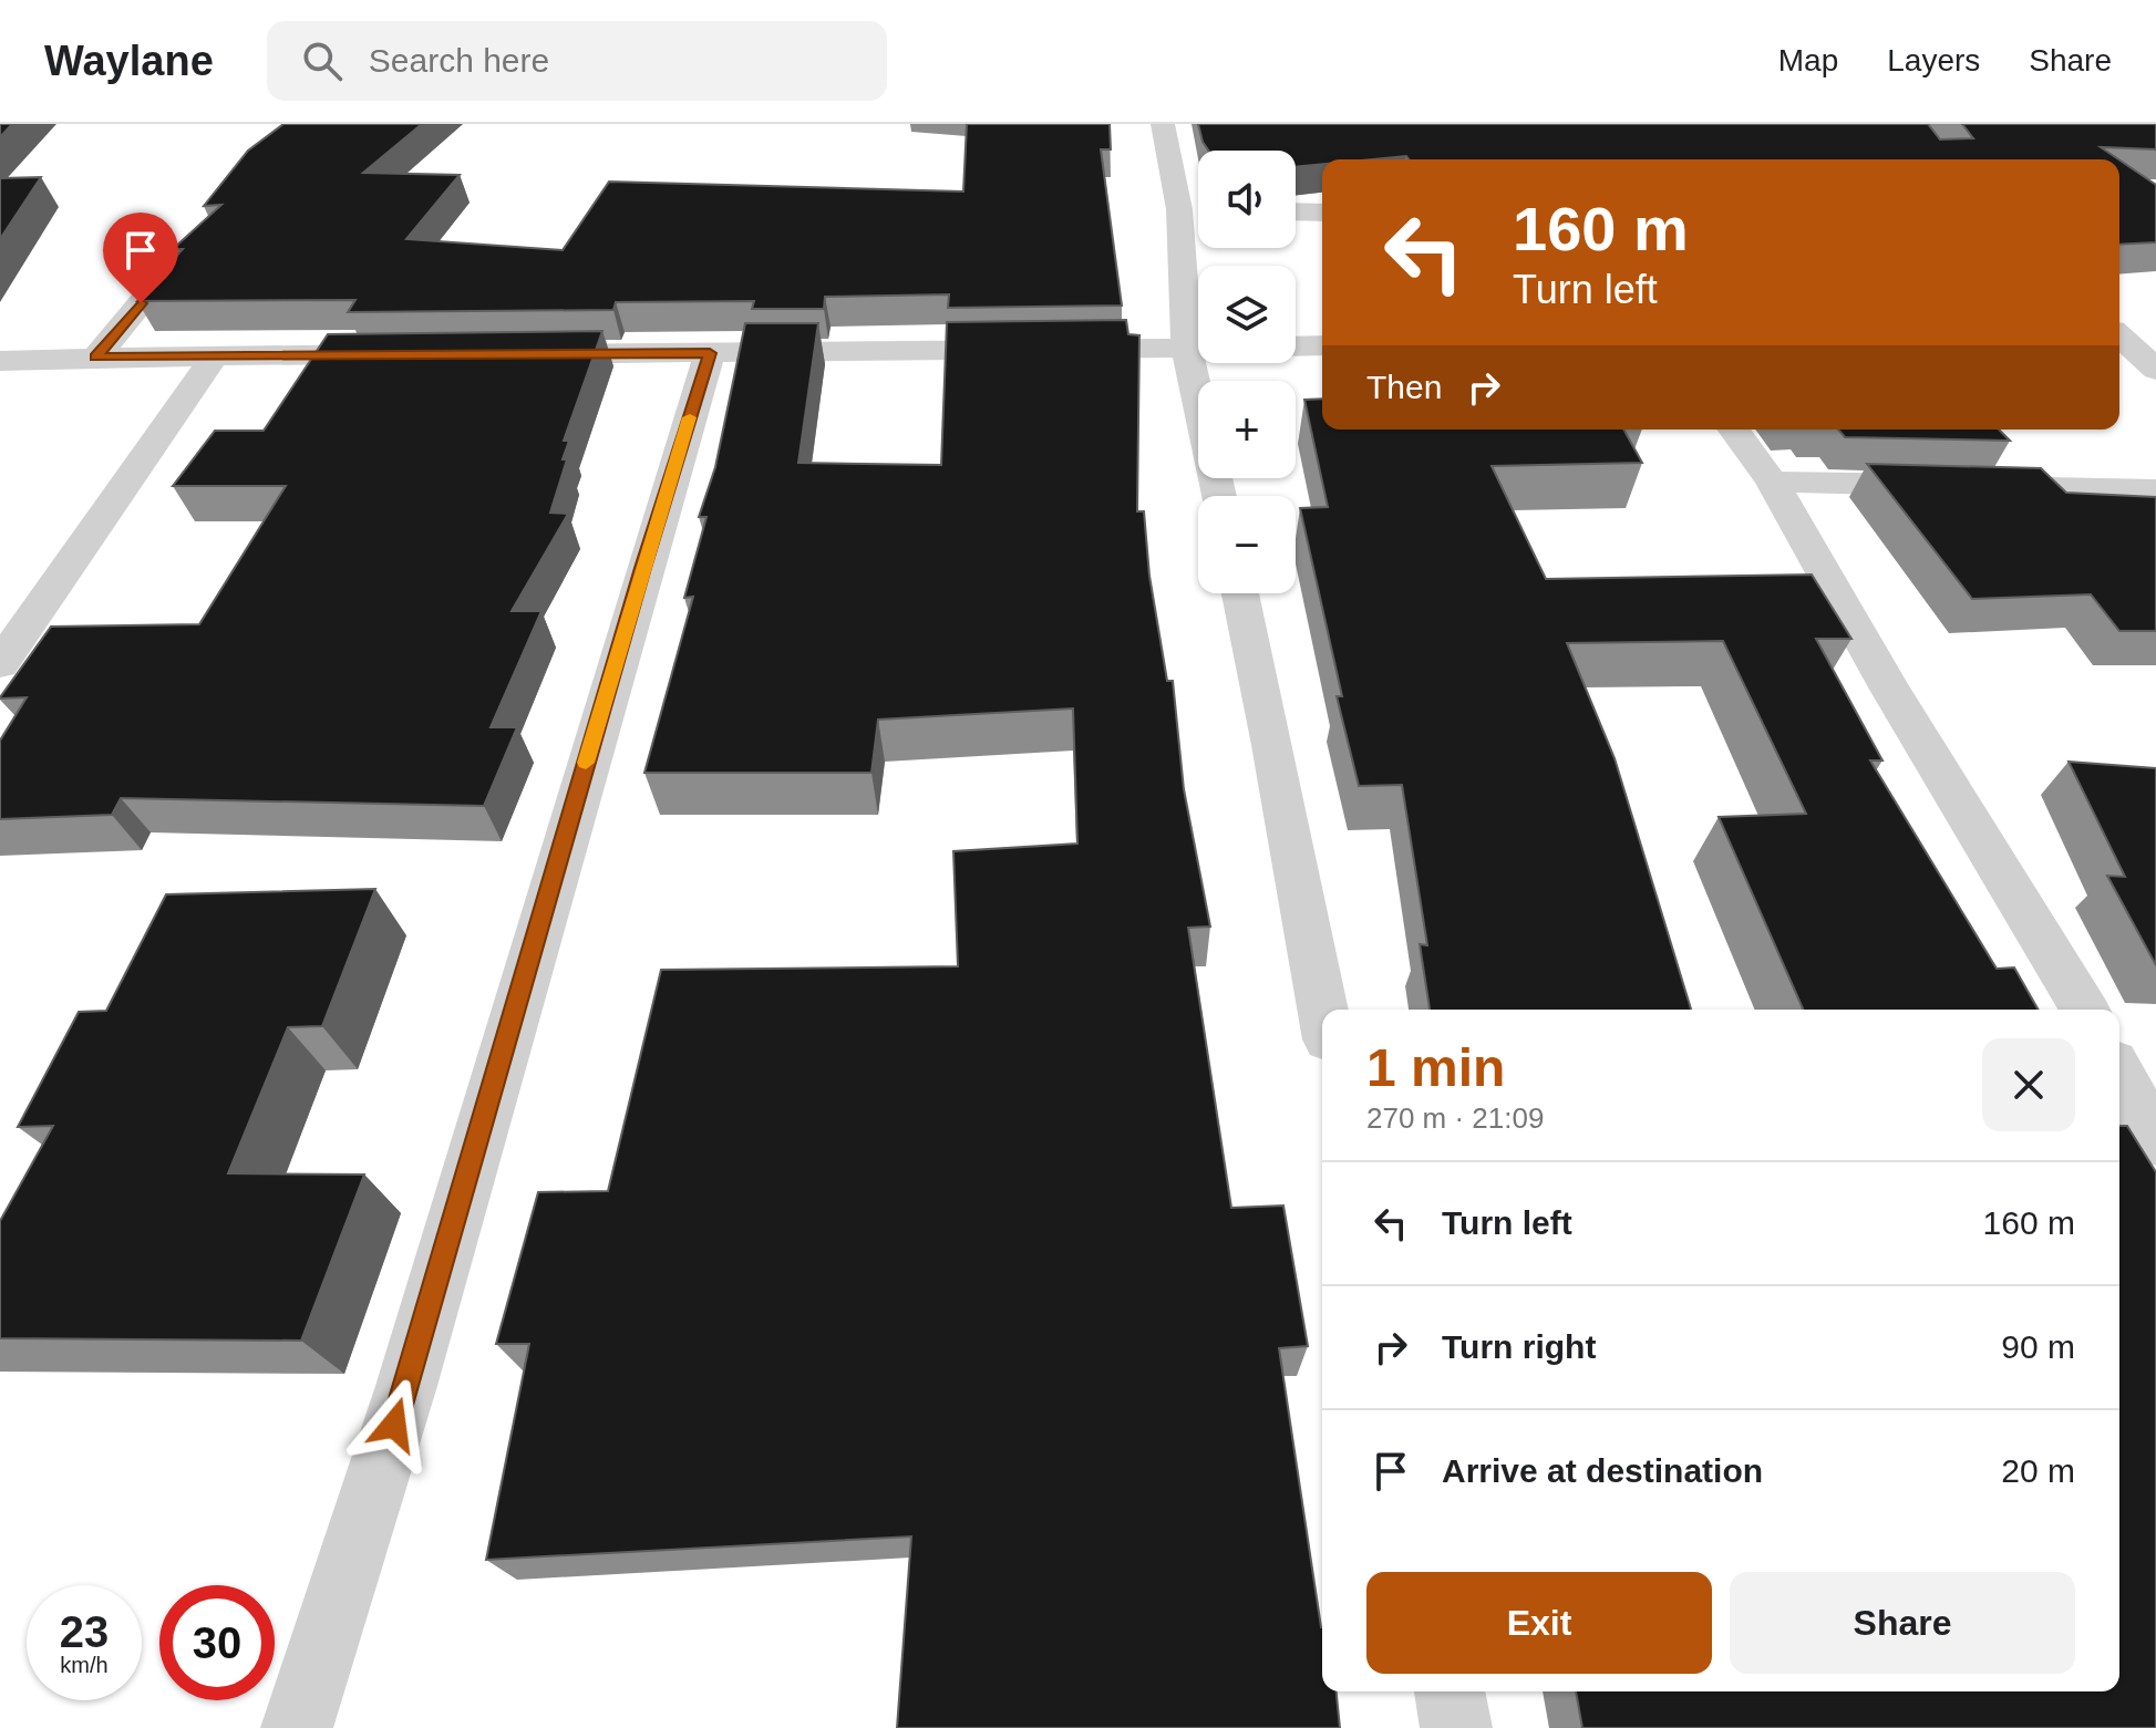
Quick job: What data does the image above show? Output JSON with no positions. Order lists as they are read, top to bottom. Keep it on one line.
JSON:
{"page":{"header":"Waylane","search":"Search here","nav":["Map","Layers","Share"],"map_buttons":["+","−"],"turn":["160 m","Turn left"],"then":"Then","heading":["1 min","270 m · 21:09"],"list":[{"name":"Turn left","value":"160 m"},{"name":"Turn right","value":"90 m"},{"name":"Arrive at destination","value":"20 m"}],"buttons":["Exit","Share"],"speed":"23 km/h","limit":"30"}}
